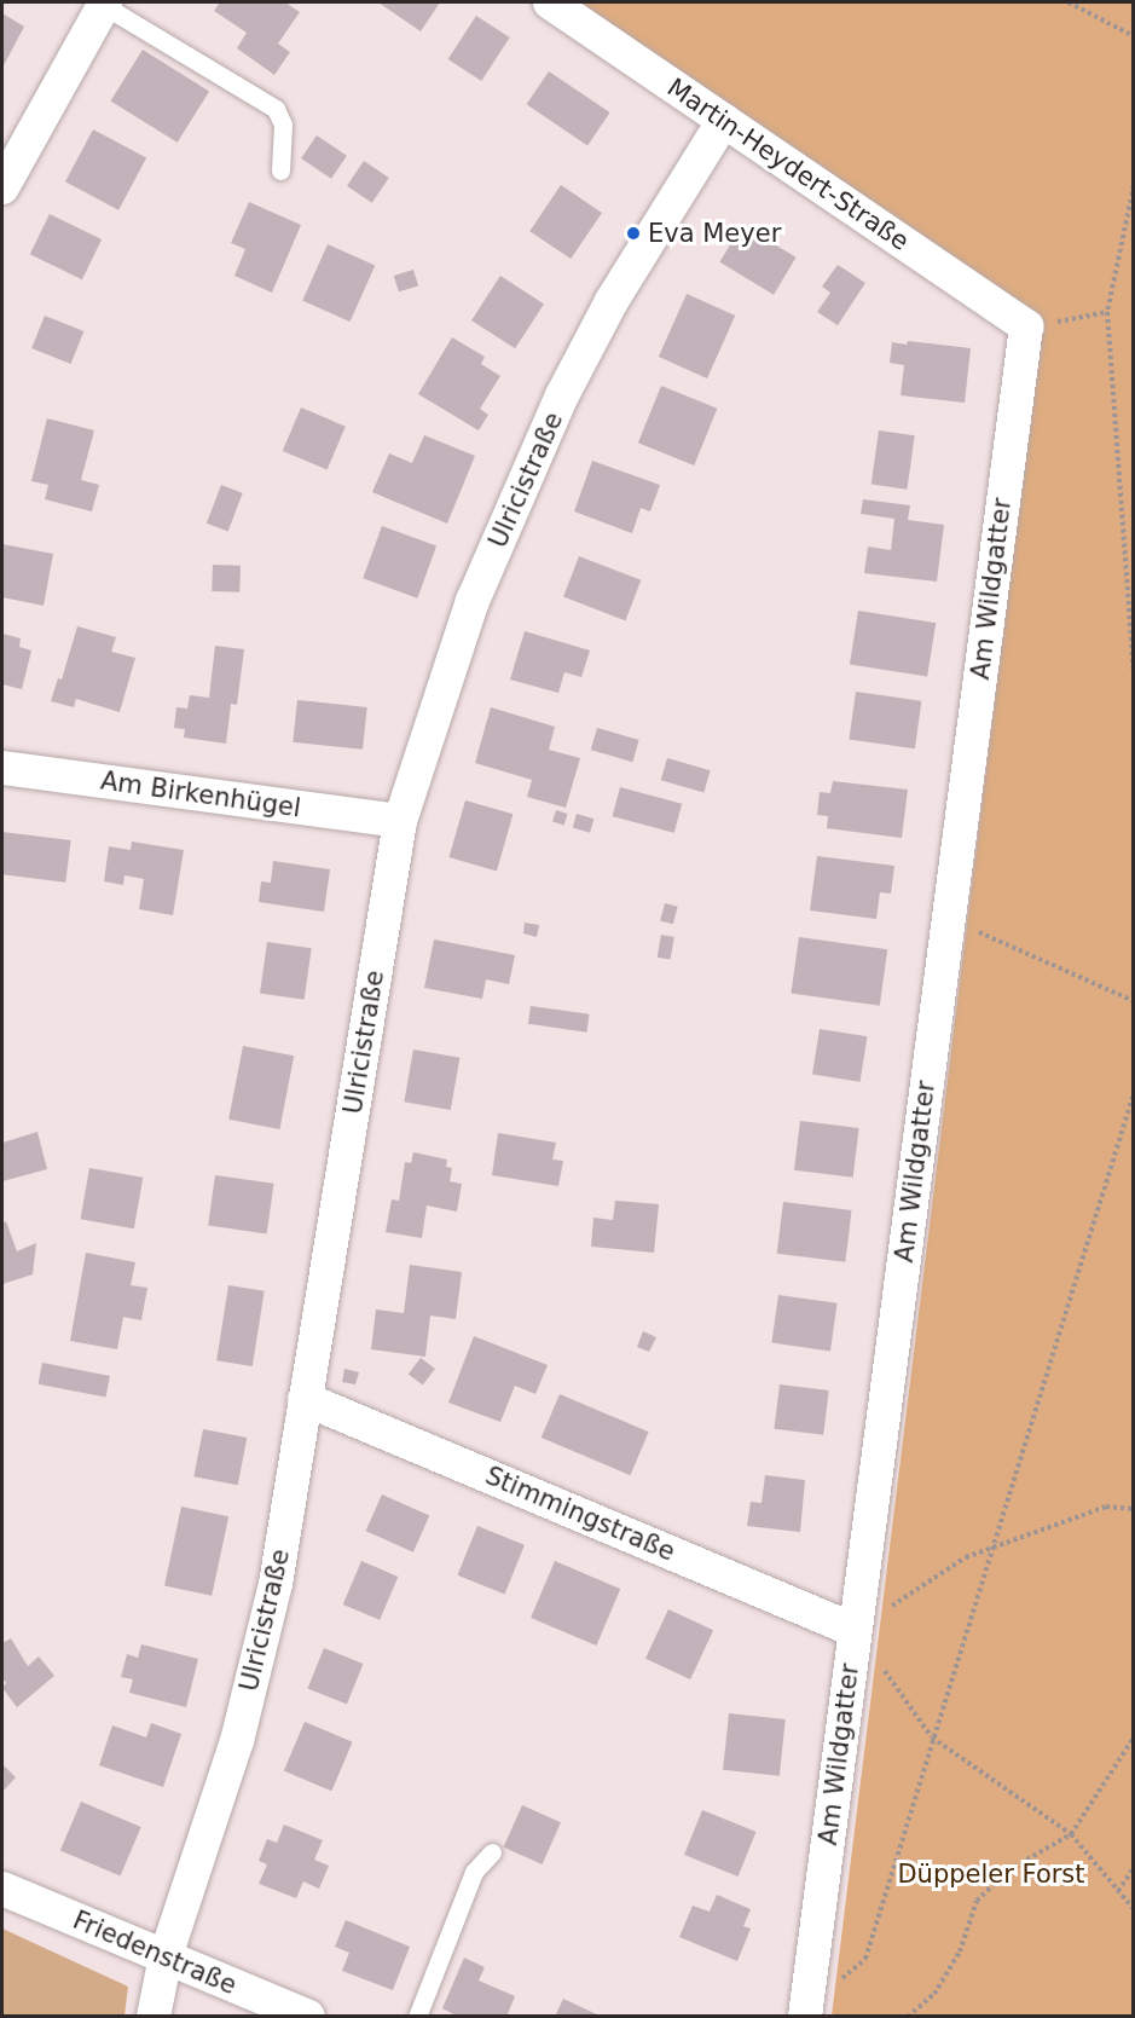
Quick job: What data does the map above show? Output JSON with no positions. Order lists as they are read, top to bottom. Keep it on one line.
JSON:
{"streets":{"street":["Martin-Heydert-Straße","Ulricistraße","Am Wildgatter","Am Birkenhügel","Stimmingstraße","Friedenstraße"]},"crossings":[["Martin-Heydert-Straße","Ulricistraße"],["Martin-Heydert-Straße","Am Wildgatter"],["Ulricistraße","Am Birkenhügel"],["Ulricistraße","Stimmingstraße"],["Ulricistraße","Friedenstraße"],["Am Wildgatter","Stimmingstraße"]],"parks":["Düppeler Forst"],"places":["Eva Meyer"]}
